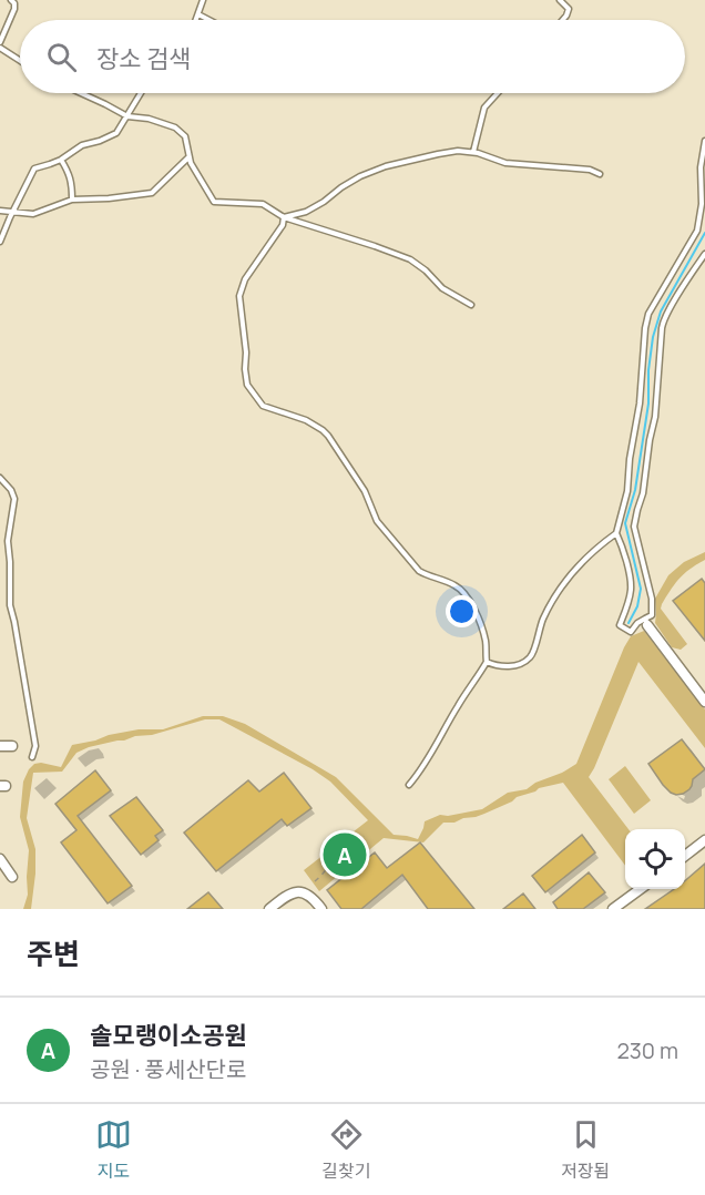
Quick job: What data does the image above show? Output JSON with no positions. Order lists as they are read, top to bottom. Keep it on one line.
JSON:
{"page":{"search":"장소 검색","pins":"A","heading":"주변","list":[{"mark":"A","name":"솔모랭이소공원","note":"공원 · 풍세산단로","value":"230 m"}],"nav":["지도","길찾기","저장됨"]}}
